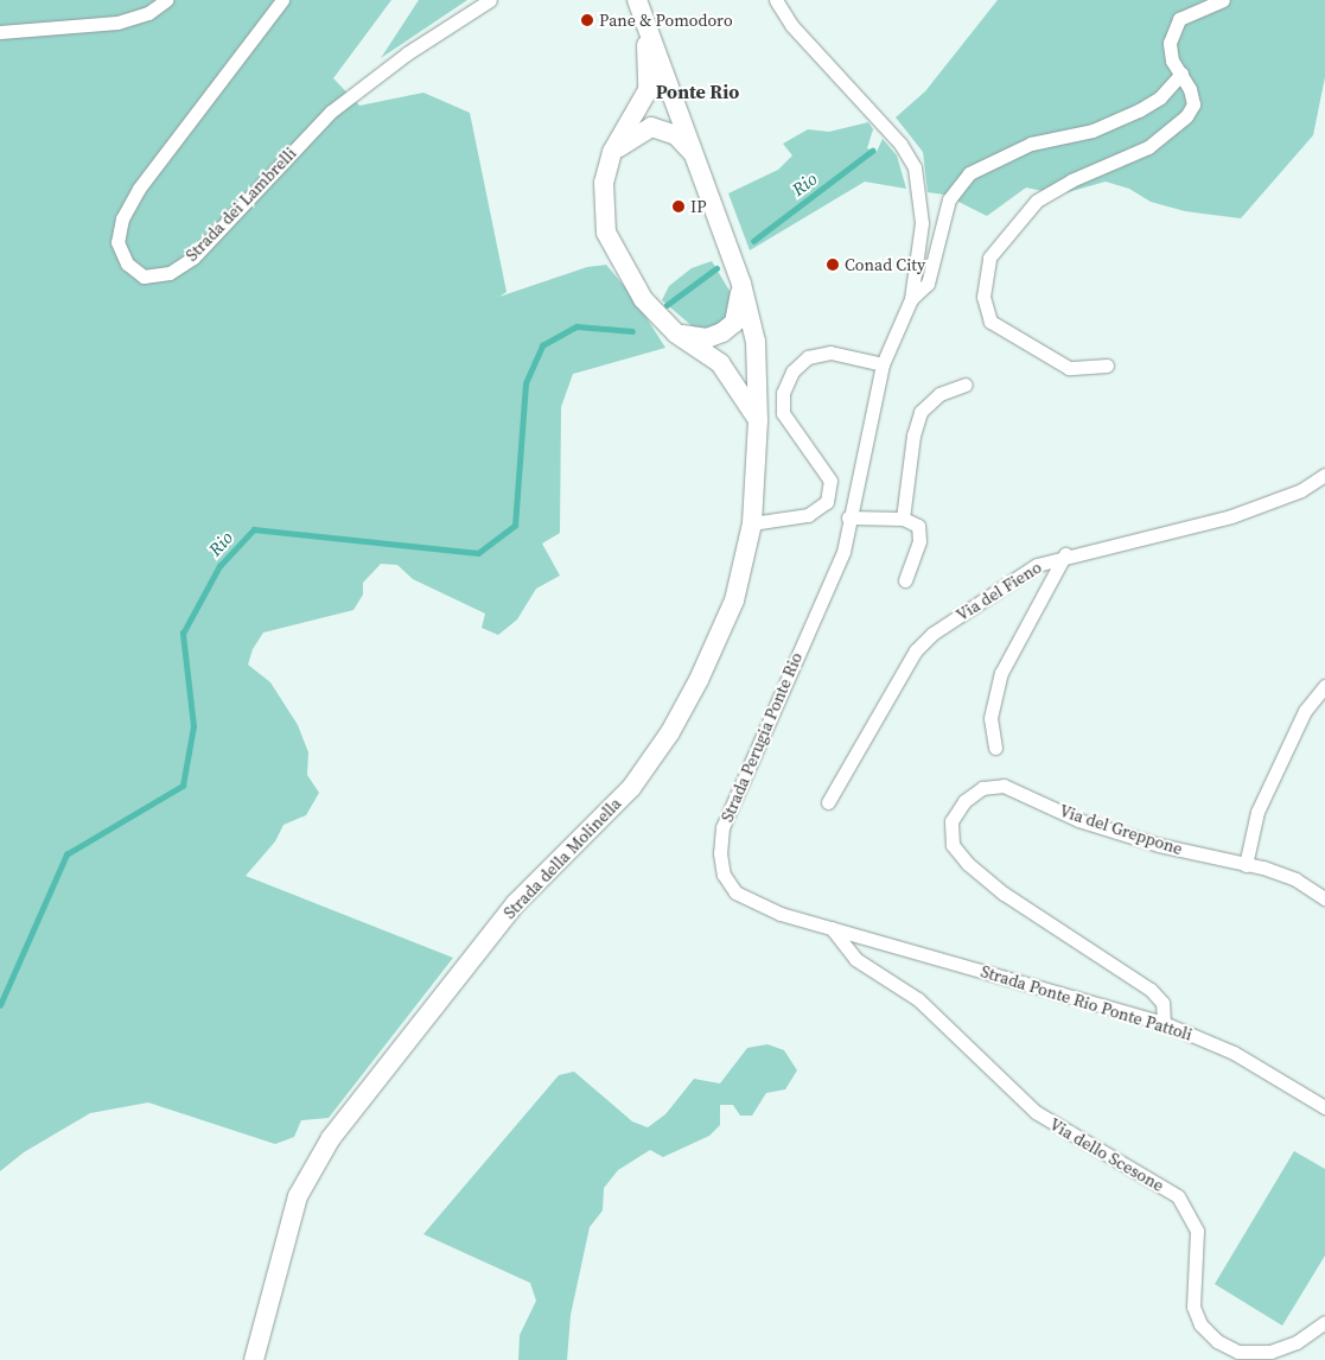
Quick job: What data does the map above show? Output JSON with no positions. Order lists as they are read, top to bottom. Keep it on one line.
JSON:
{"streets":{"main road":["Strada della Molinella"],"street":["Strada dei Lambrelli","Via del Fieno","Strada Perugia Ponte Rio","Via del Greppone","Strada Ponte Rio Ponte Pattoli","Via dello Scesone"]},"crossings":[["Strada Perugia Ponte Rio","Strada Ponte Rio Ponte Pattoli"],["Strada Perugia Ponte Rio","Via dello Scesone"],["Via del Greppone","Strada Ponte Rio Ponte Pattoli"]],"districts":["Ponte Rio"],"water":["Rio"],"places":["Pane & Pomodoro","IP","Conad City"]}
